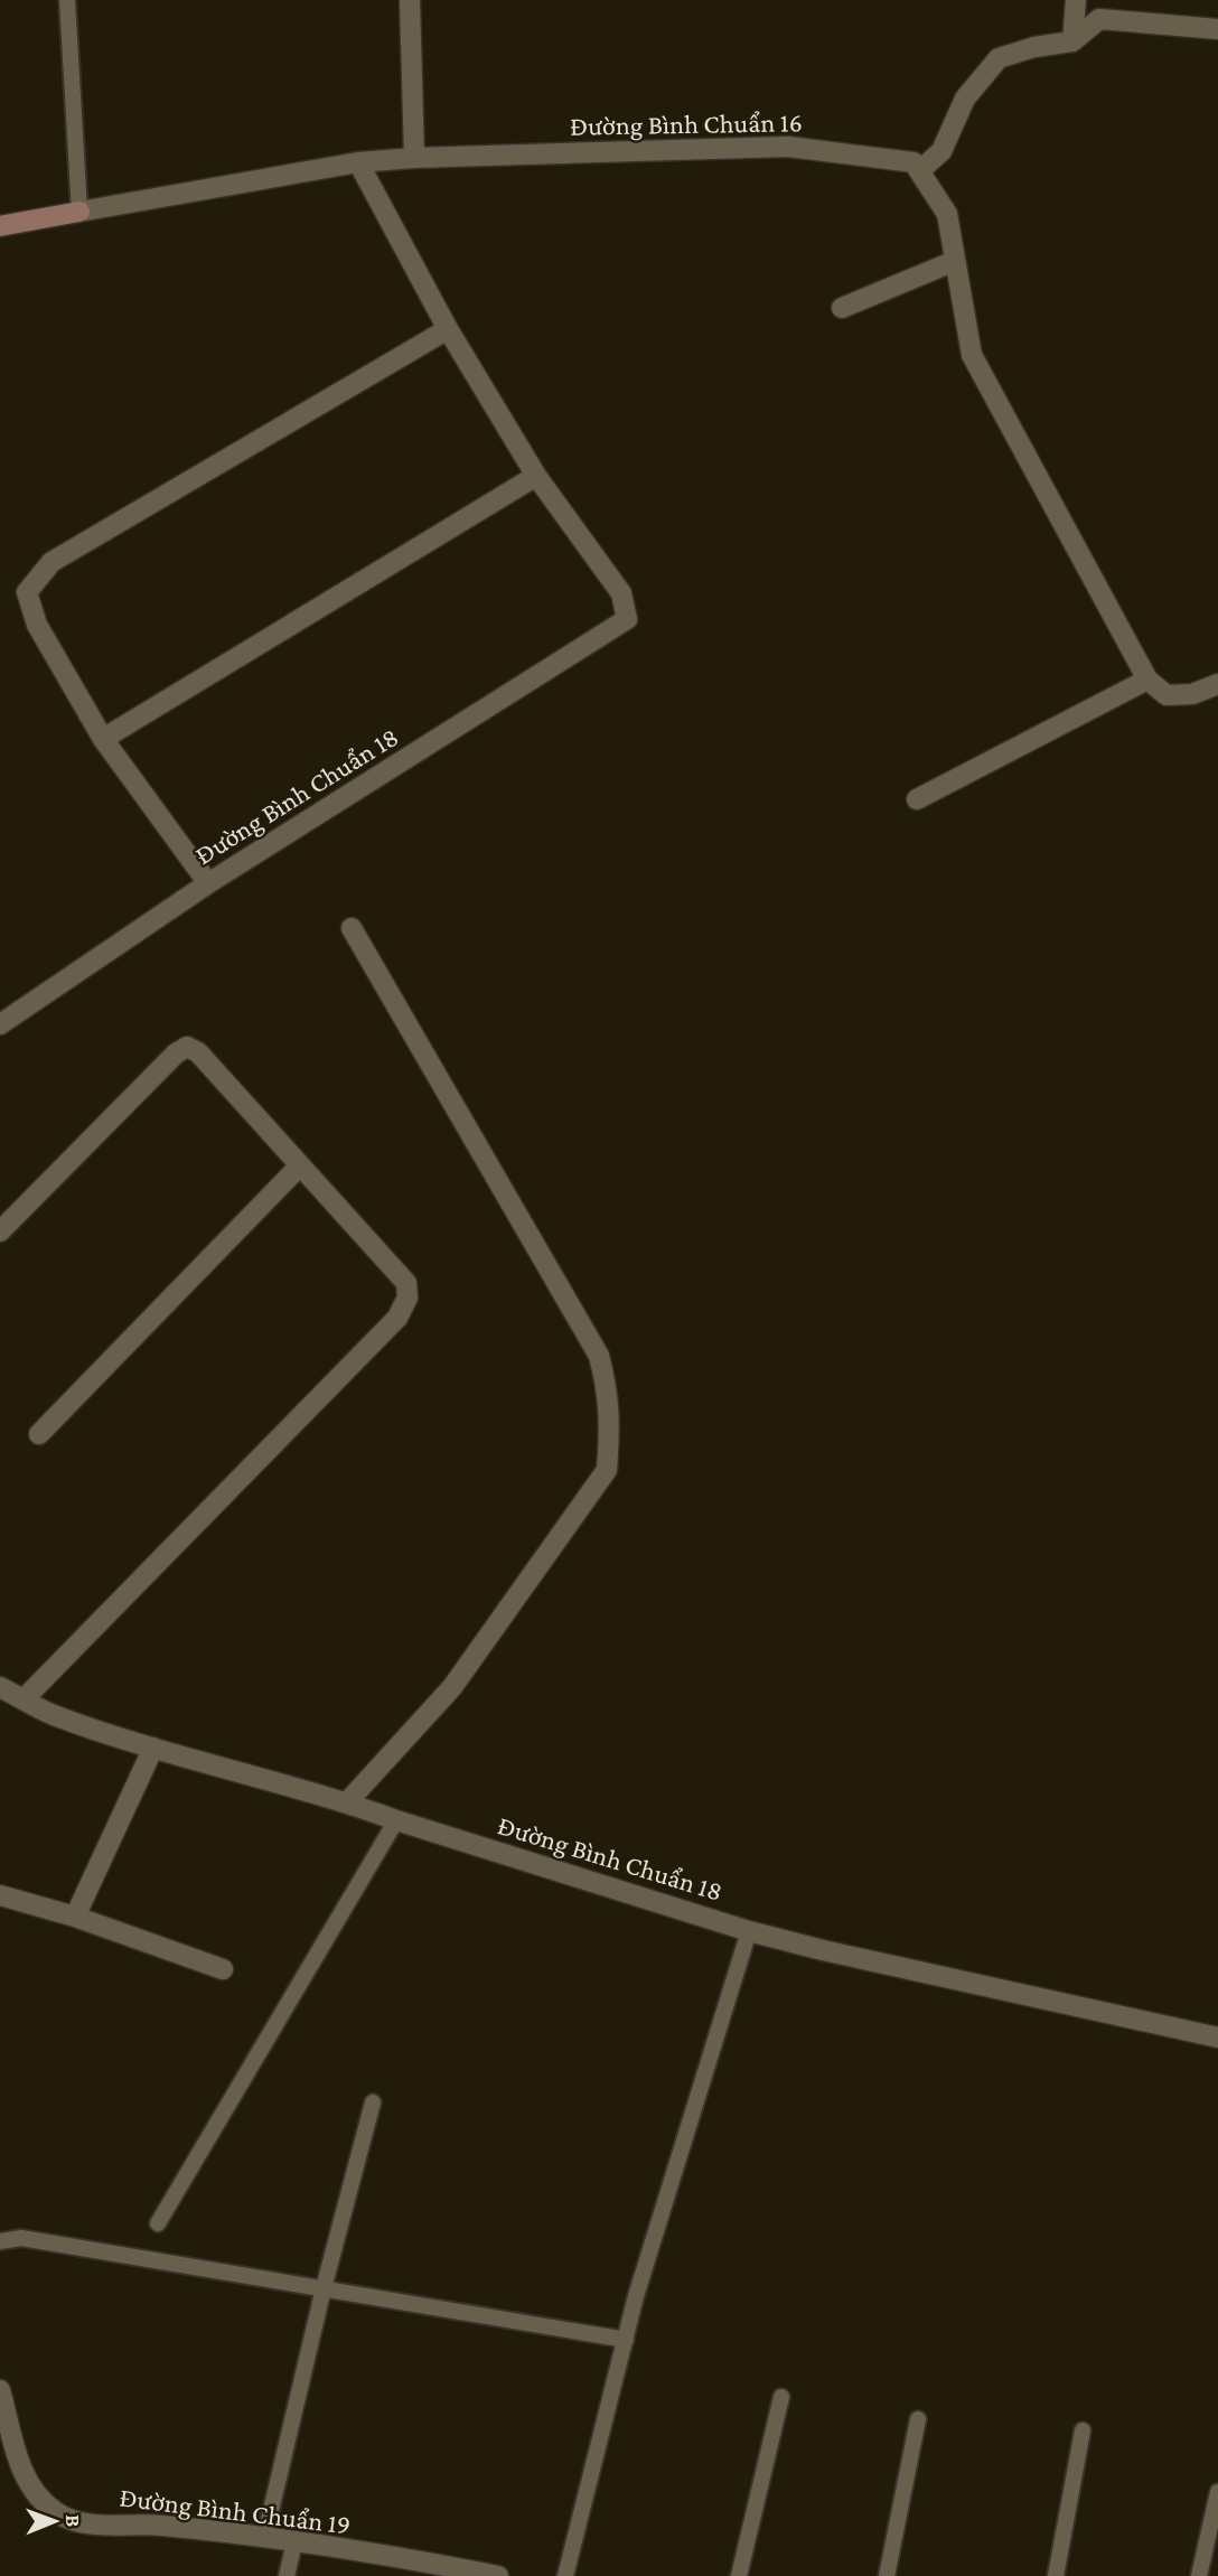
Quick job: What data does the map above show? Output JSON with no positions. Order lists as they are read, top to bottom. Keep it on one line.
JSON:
{"streets":{"street":["Đường Bình Chuẩn 16","Đường Bình Chuẩn 18","Đường Bình Chuẩn 19"]},"north":"right"}
